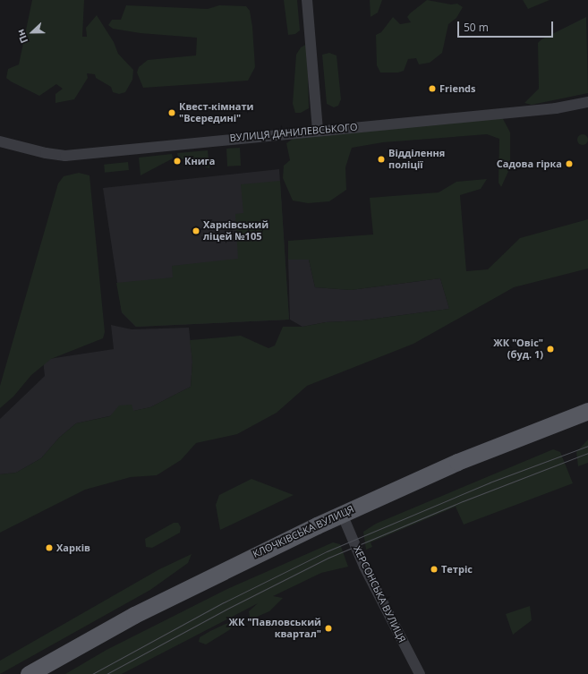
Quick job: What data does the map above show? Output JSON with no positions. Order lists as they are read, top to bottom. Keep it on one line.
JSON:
{"streets":{"main road":["КЛОЧКІВСЬКА ВУЛИЦЯ"],"street":["ВУЛИЦЯ ДАНИЛЕВСЬКОГО","ХЕРСОНСЬКА ВУЛИЦЯ"]},"crossings":[["КЛОЧКІВСЬКА ВУЛИЦЯ","ХЕРСОНСЬКА ВУЛИЦЯ"]],"places":["Friends","Квест-кімнати \"Всередині\"","Відділення поліції","Книга","Садова гірка","Харківський ліцей №105","ЖК \"Овіс\" (буд. 1)","Харків","Тетріс","ЖК \"Павловський квартал\""],"scale_bar":"50 m","north":"left"}
